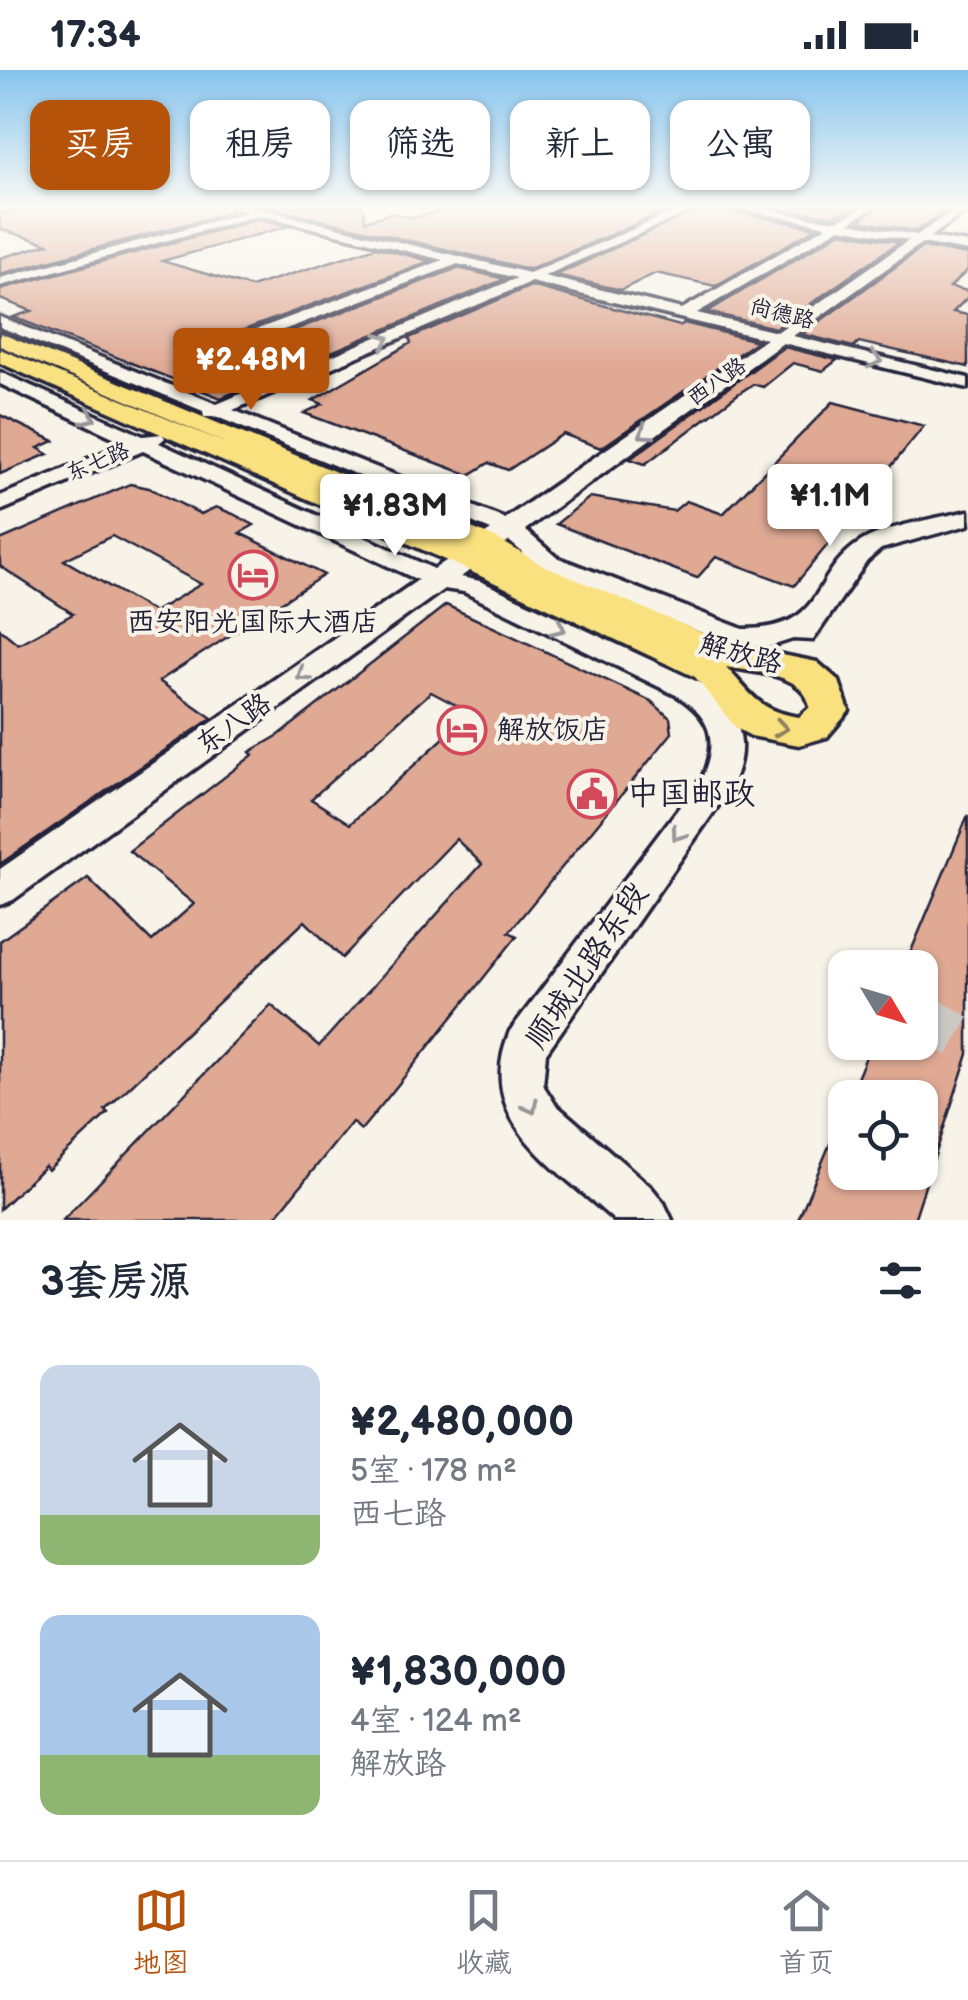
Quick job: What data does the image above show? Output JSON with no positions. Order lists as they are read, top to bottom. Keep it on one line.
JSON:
{"streets":{"main road":["解放路"],"street":["尚德路","西八路","东七路","东八路","顺城北路东段"]},"crossings":[["尚德路","西八路"],["尚德路","东七路"],["西八路","解放路"],["西八路","东八路"],["西八路","顺城北路东段"],["东七路","解放路"],["解放路","东八路"],["解放路","顺城北路东段"],["东八路","顺城北路东段"]],"one_way":["尚德路","东七路","东八路"],"places":{"hotel":["西安阳光国际大酒店","解放饭店"],"public building":["中国邮政"]},"north":"bottom right","page":{"status":"17:34","chip":["买房","租房","筛选","新上","公寓"],"price":["¥2.48M","¥1.1M","¥1.83M"],"heading":"3套房源","list":[{"name":"¥2,480,000","note":"5室 · 178 m² · 西七路"},{"name":"¥1,830,000","note":"4室 · 124 m² · 解放路"}],"tabs":["地图","收藏","首页"]}}
